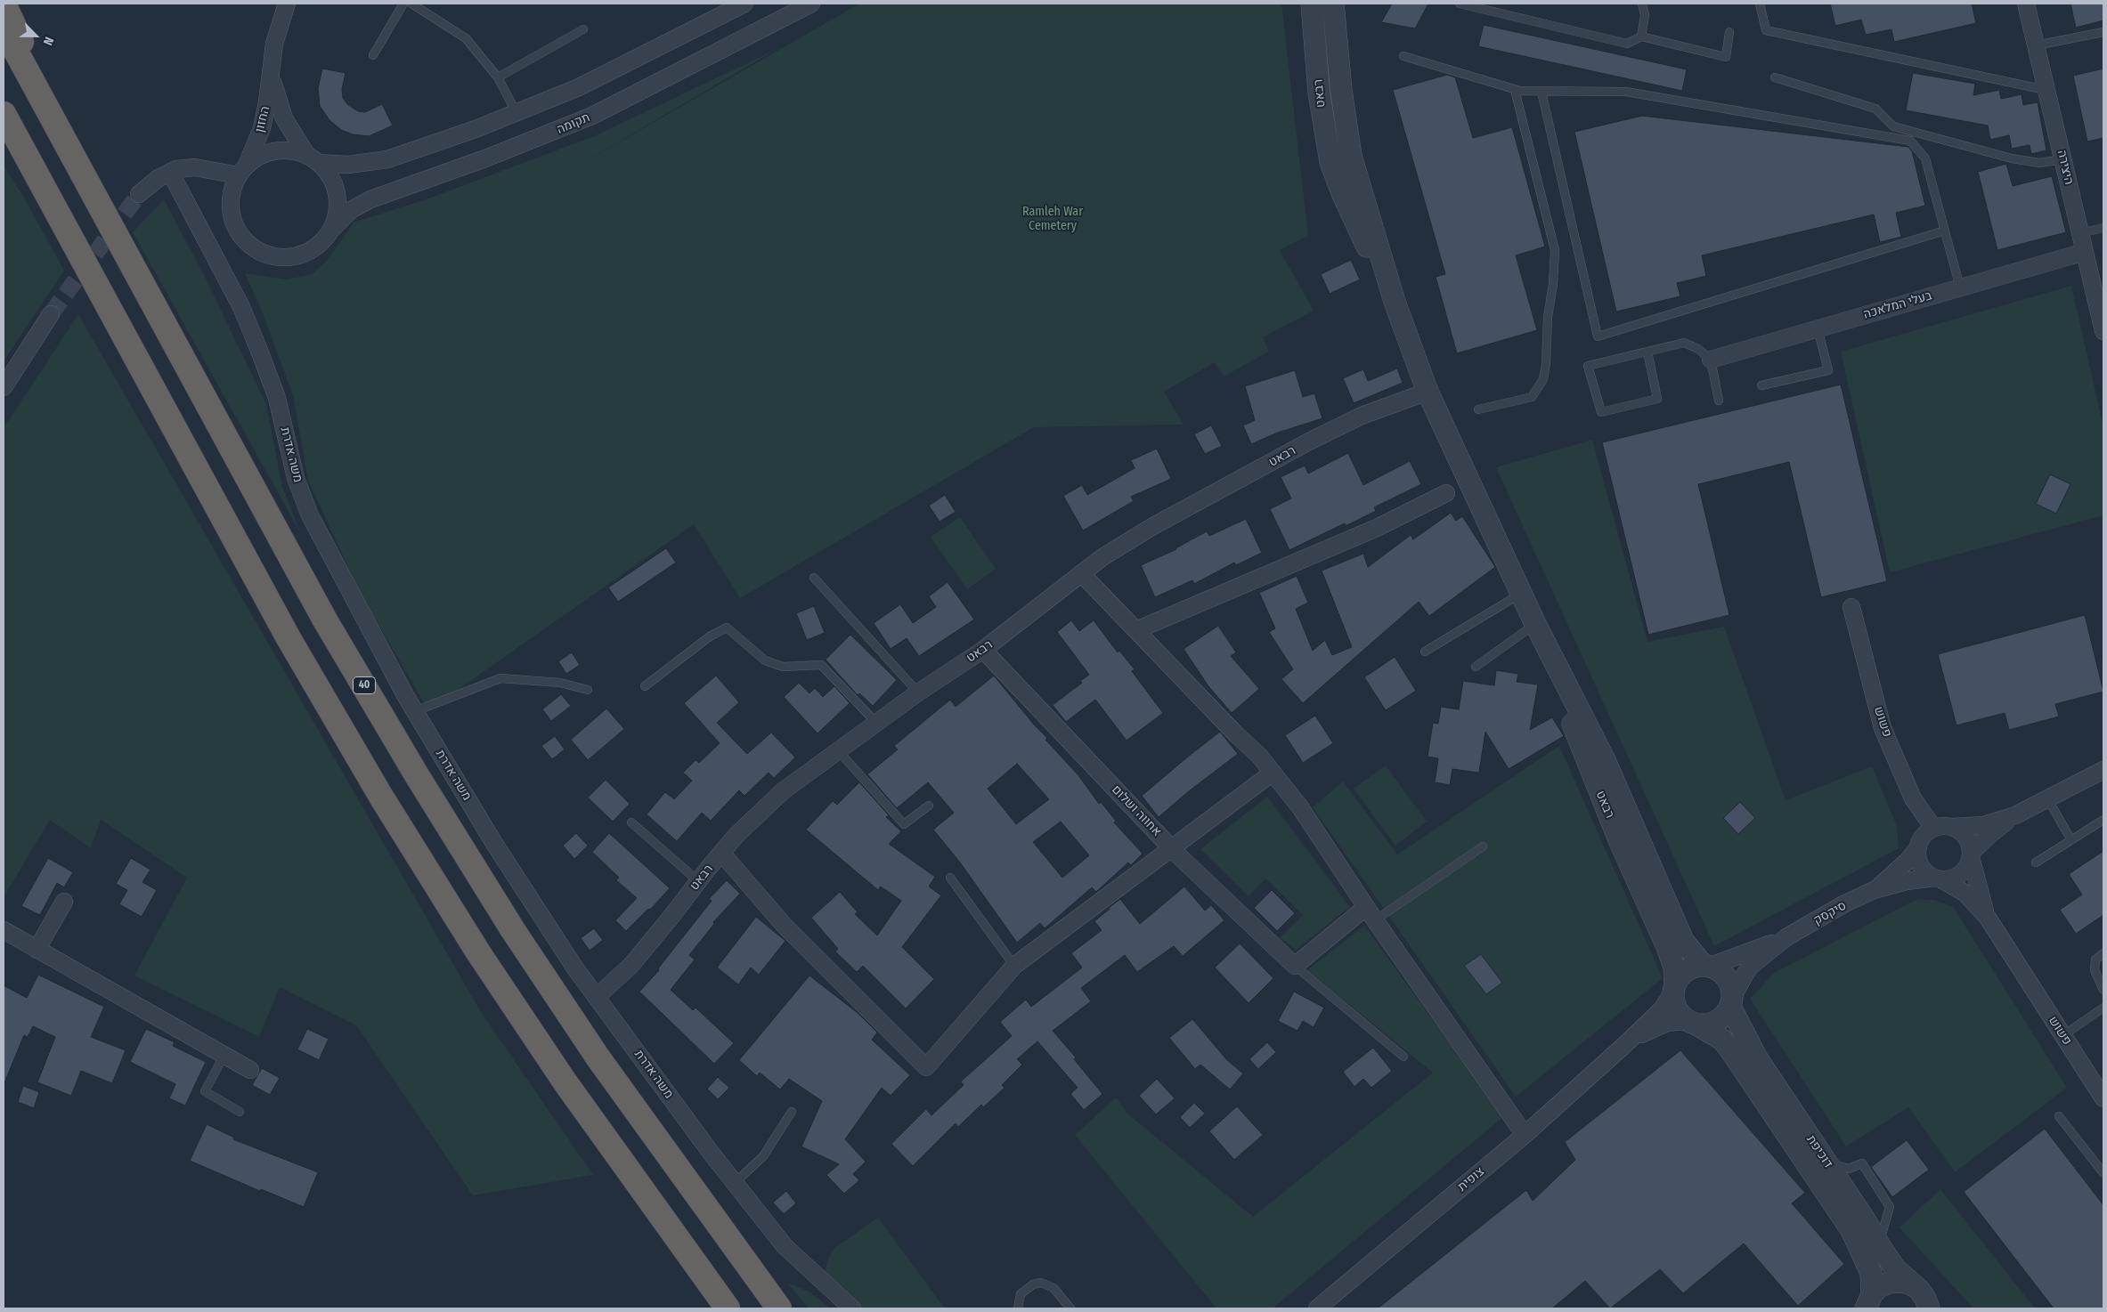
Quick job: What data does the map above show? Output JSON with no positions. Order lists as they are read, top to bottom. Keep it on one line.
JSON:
{"streets":{"highway":["40"],"street":["רבאט","החזון","תקומה","היצירה","בעלי המלאכה","משה אדרת","פשוש","אחווה ושלום","סיקסק","דוכיפת","צופית"]},"crossings":[["רבאט","משה אדרת"],["רבאט","אחווה ושלום"],["רבאט","סיקסק"],["רבאט","דוכיפת"],["רבאט","צופית"],["החזון","תקומה"],["היצירה","בעלי המלאכה"],["פשוש","סיקסק"],["סיקסק","דוכיפת"],["סיקסק","צופית"],["דוכיפת","צופית"]],"parks":["Ramleh War Cemetery"],"north":"bottom right"}
